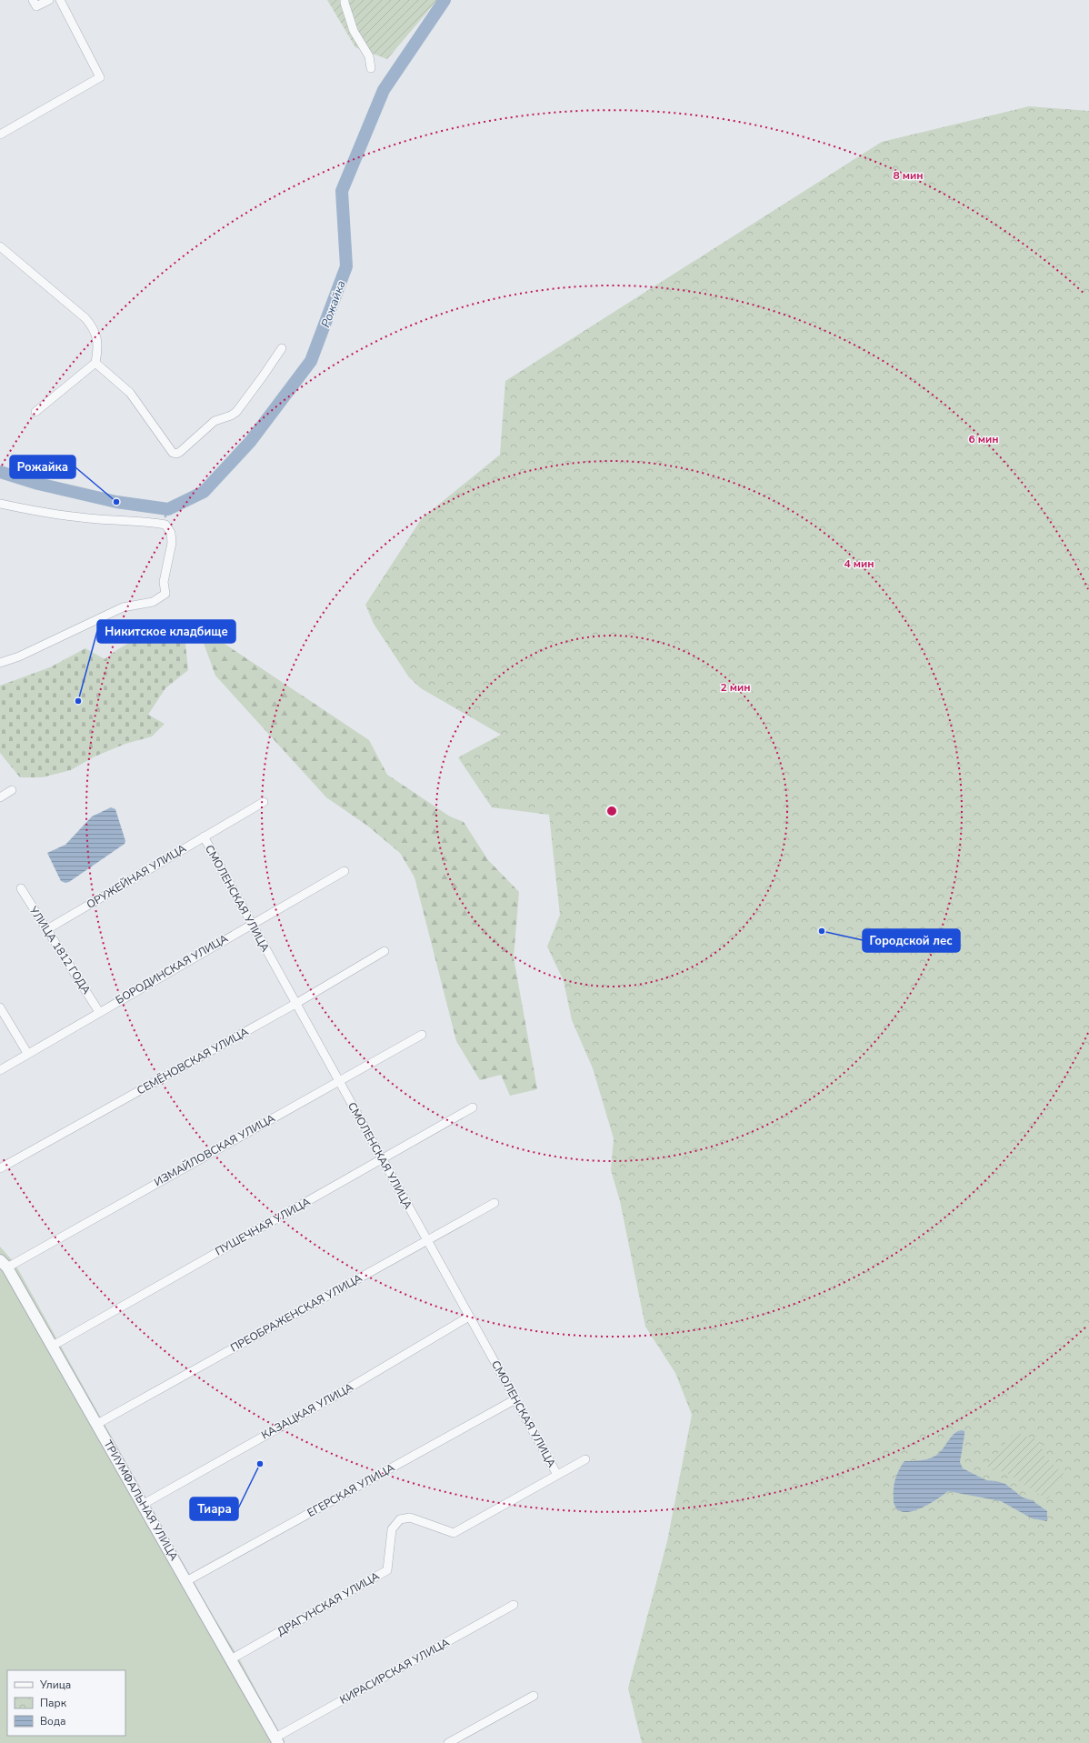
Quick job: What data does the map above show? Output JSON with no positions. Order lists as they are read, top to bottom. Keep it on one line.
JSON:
{"streets":{"street":["ОРУЖЕЙНАЯ УЛИЦА","СМОЛЕНСКАЯ УЛИЦА","УЛИЦА 1812 ГОДА","БОРОДИНСКАЯ УЛИЦА","СЕМЁНОВСКАЯ УЛИЦА","ИЗМАЙЛОВСКАЯ УЛИЦА","ПУШЕЧНАЯ УЛИЦА","ПРЕОБРАЖЕНСКАЯ УЛИЦА","КАЗАЦКАЯ УЛИЦА","ЕГЕРСКАЯ УЛИЦА","ТРИУМФАЛЬНАЯ УЛИЦА","ДРАГУНСКАЯ УЛИЦА","КИРАСИРСКАЯ УЛИЦА"]},"crossings":[["ОРУЖЕЙНАЯ УЛИЦА","СМОЛЕНСКАЯ УЛИЦА"],["ОРУЖЕЙНАЯ УЛИЦА","УЛИЦА 1812 ГОДА"],["СМОЛЕНСКАЯ УЛИЦА","БОРОДИНСКАЯ УЛИЦА"],["СМОЛЕНСКАЯ УЛИЦА","СЕМЁНОВСКАЯ УЛИЦА"],["СМОЛЕНСКАЯ УЛИЦА","ИЗМАЙЛОВСКАЯ УЛИЦА"],["СМОЛЕНСКАЯ УЛИЦА","ПУШЕЧНАЯ УЛИЦА"],["СМОЛЕНСКАЯ УЛИЦА","ПРЕОБРАЖЕНСКАЯ УЛИЦА"],["СМОЛЕНСКАЯ УЛИЦА","КАЗАЦКАЯ УЛИЦА"],["СМОЛЕНСКАЯ УЛИЦА","ЕГЕРСКАЯ УЛИЦА"],["СМОЛЕНСКАЯ УЛИЦА","ДРАГУНСКАЯ УЛИЦА"],["УЛИЦА 1812 ГОДА","БОРОДИНСКАЯ УЛИЦА"],["ИЗМАЙЛОВСКАЯ УЛИЦА","ТРИУМФАЛЬНАЯ УЛИЦА"],["ПУШЕЧНАЯ УЛИЦА","ТРИУМФАЛЬНАЯ УЛИЦА"],["ПРЕОБРАЖЕНСКАЯ УЛИЦА","ТРИУМФАЛЬНАЯ УЛИЦА"],["КАЗАЦКАЯ УЛИЦА","ТРИУМФАЛЬНАЯ УЛИЦА"],["ЕГЕРСКАЯ УЛИЦА","ТРИУМФАЛЬНАЯ УЛИЦА"],["ТРИУМФАЛЬНАЯ УЛИЦА","ДРАГУНСКАЯ УЛИЦА"],["ТРИУМФАЛЬНАЯ УЛИЦА","КИРАСИРСКАЯ УЛИЦА"]],"water":["Рожайка"],"places":["Рожайка","Никитское кладбище","Городской лес","Тиара"],"legend":["Улица","Парк","Вода"],"rings":["8 мин","6 мин","4 мин","2 мин"]}
